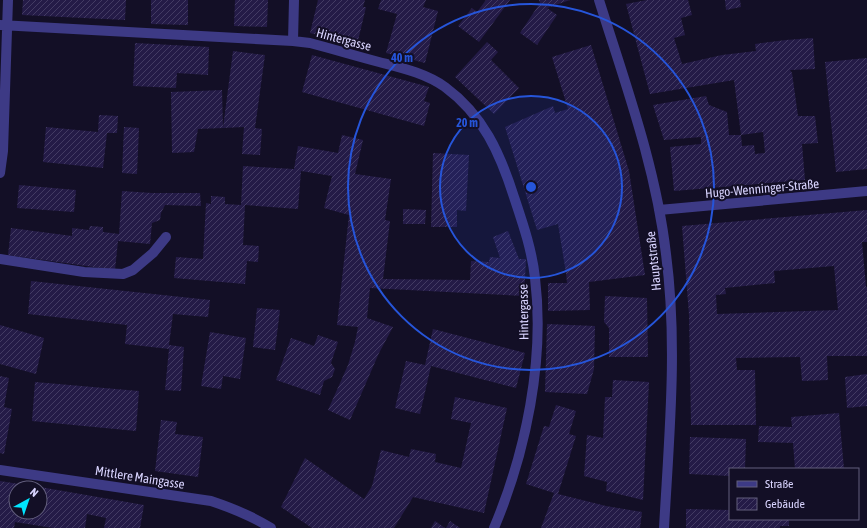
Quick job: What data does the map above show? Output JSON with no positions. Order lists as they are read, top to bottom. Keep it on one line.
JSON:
{"streets":{"street":["Hintergasse","Hugo-Wenninger-Straße","Hauptstraße","Mittlere Maingasse"]},"crossings":[["Hugo-Wenninger-Straße","Hauptstraße"]],"legend":["Straße","Gebäude"],"north":"top right","rings":["40 m","20 m"]}
